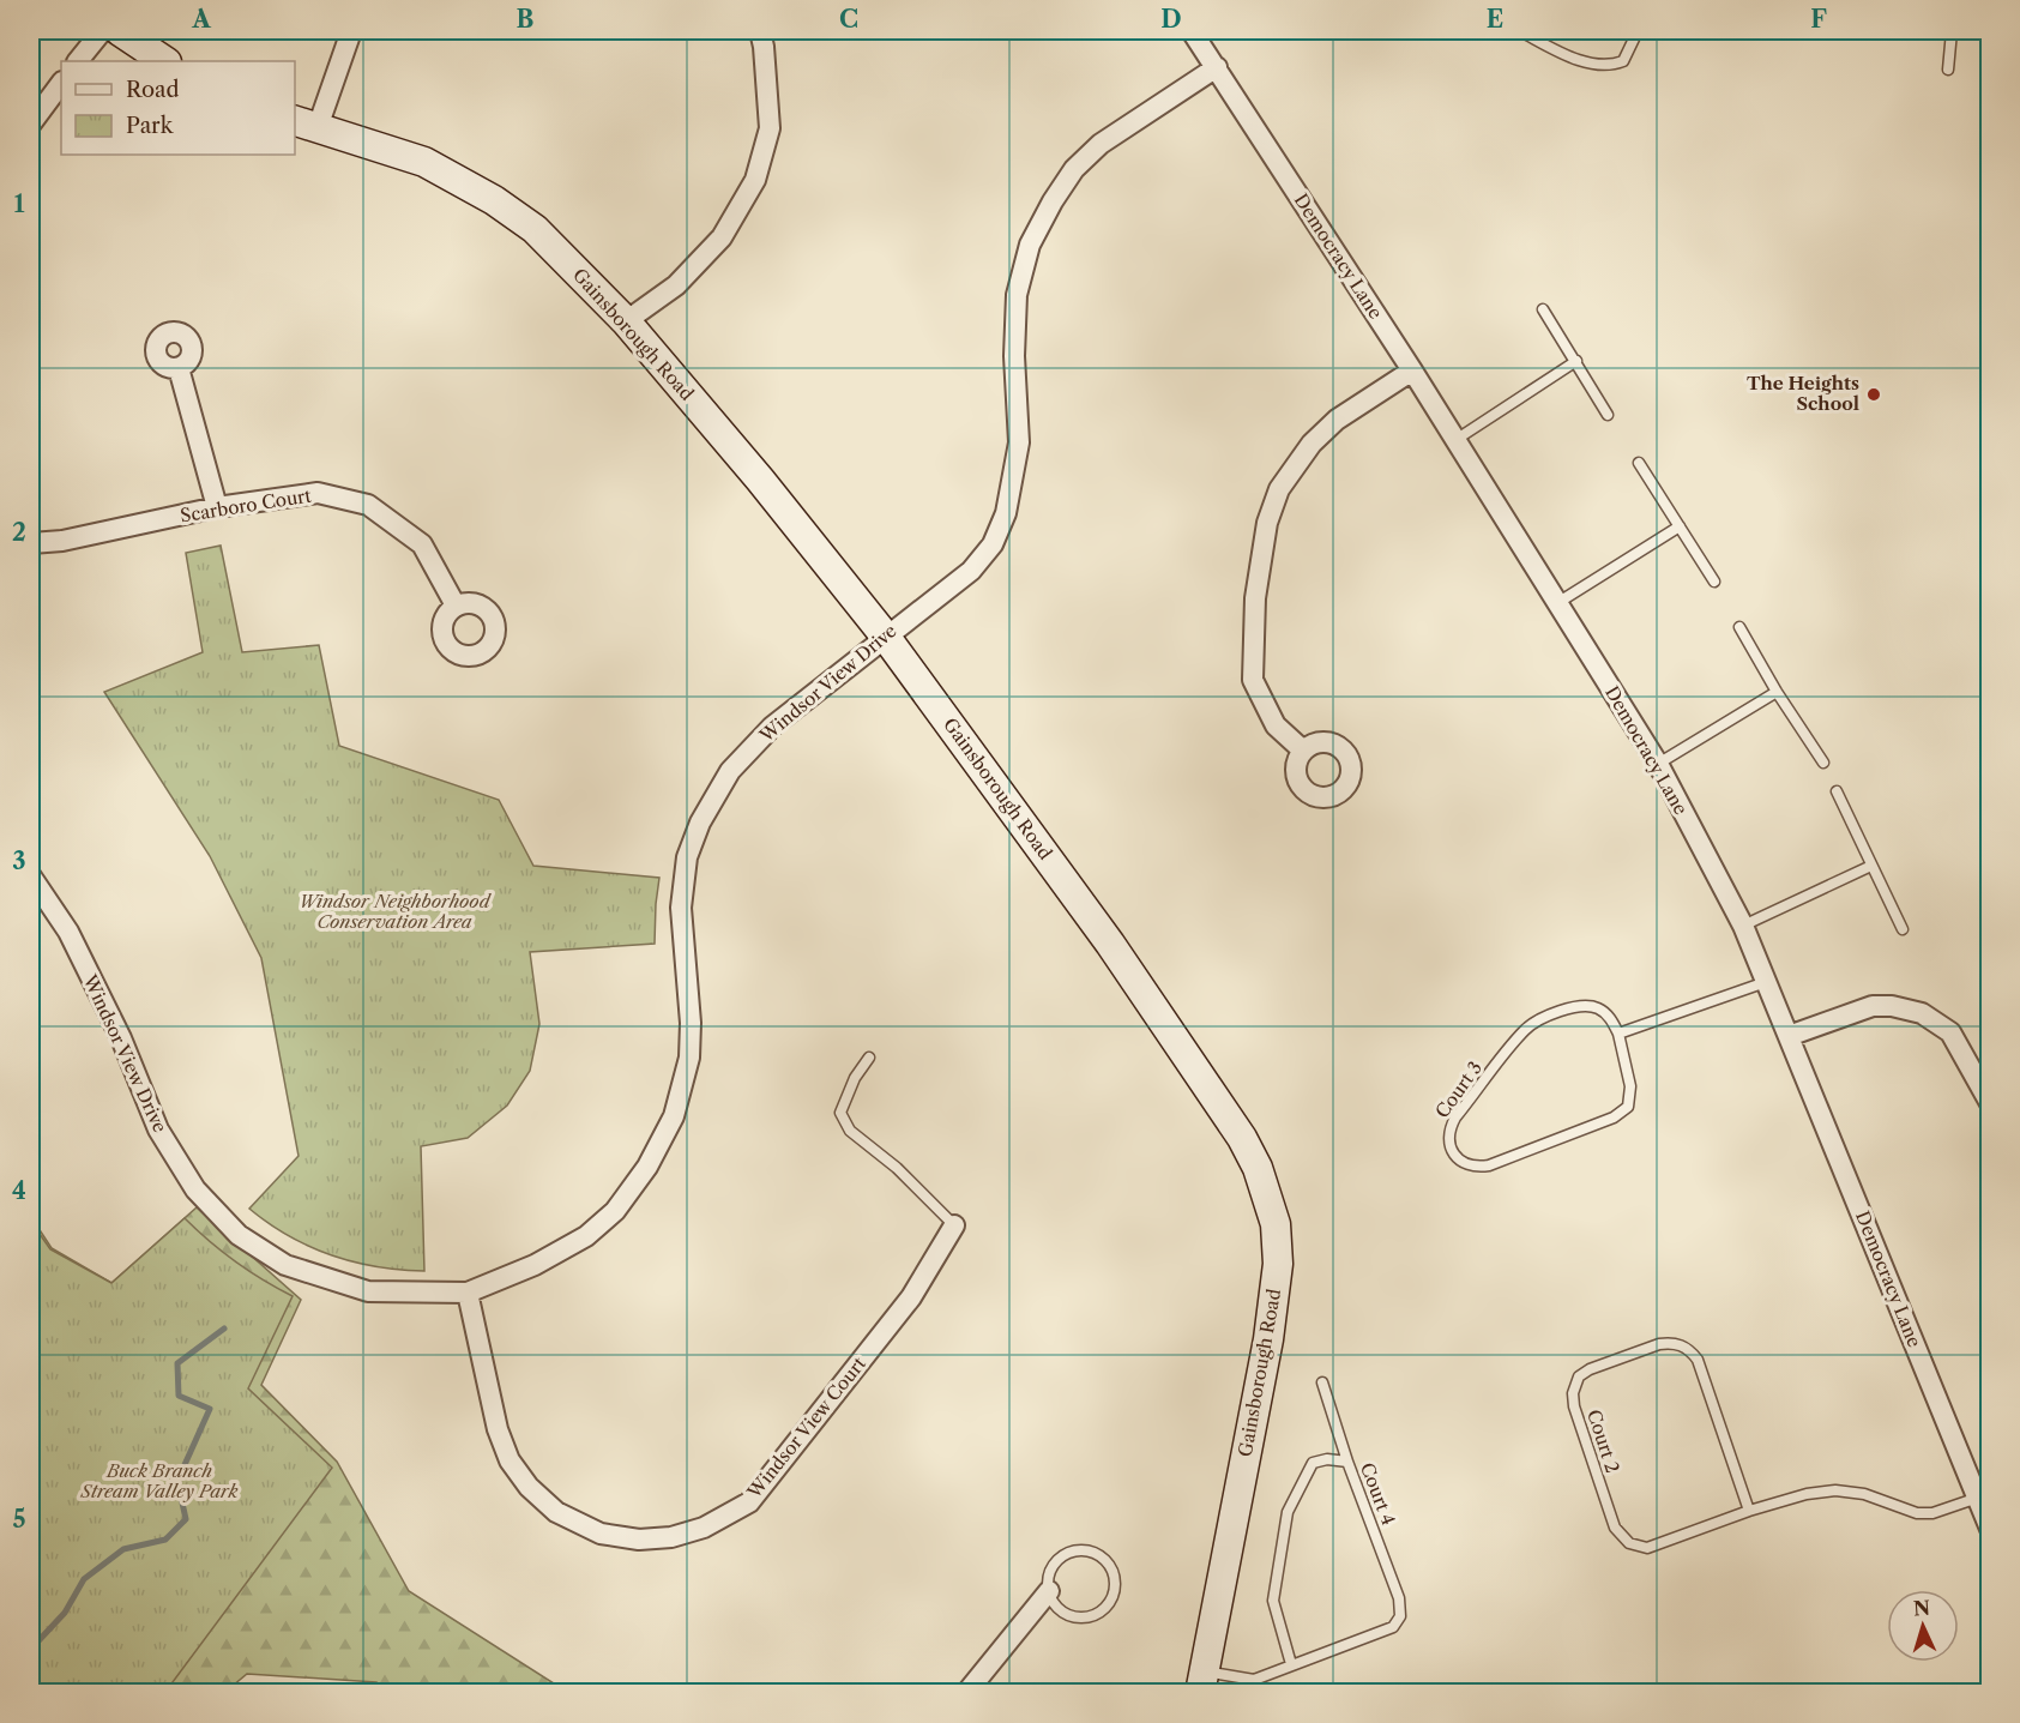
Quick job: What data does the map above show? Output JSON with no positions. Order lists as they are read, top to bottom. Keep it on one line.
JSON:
{"streets":{"street":["Democracy Lane","Gainsborough Road","Scarboro Court","Windsor View Drive","Windsor View Court"],"lane":["Court 3","Court 2","Court 4"]},"crossings":[["Democracy Lane","Windsor View Drive"],["Democracy Lane","Court 2"],["Gainsborough Road","Windsor View Drive"],["Gainsborough Road","Court 4"],["Windsor View Drive","Windsor View Court"]],"parks":["Windsor Neighborhood Conservation Area","Buck Branch Stream Valley Park"],"places":["The Heights School"],"legend":["Road","Park"],"north":"top","grid":{"columns":["A","B","C","D","E","F"],"rows":["1","2","3","4","5"]}}
